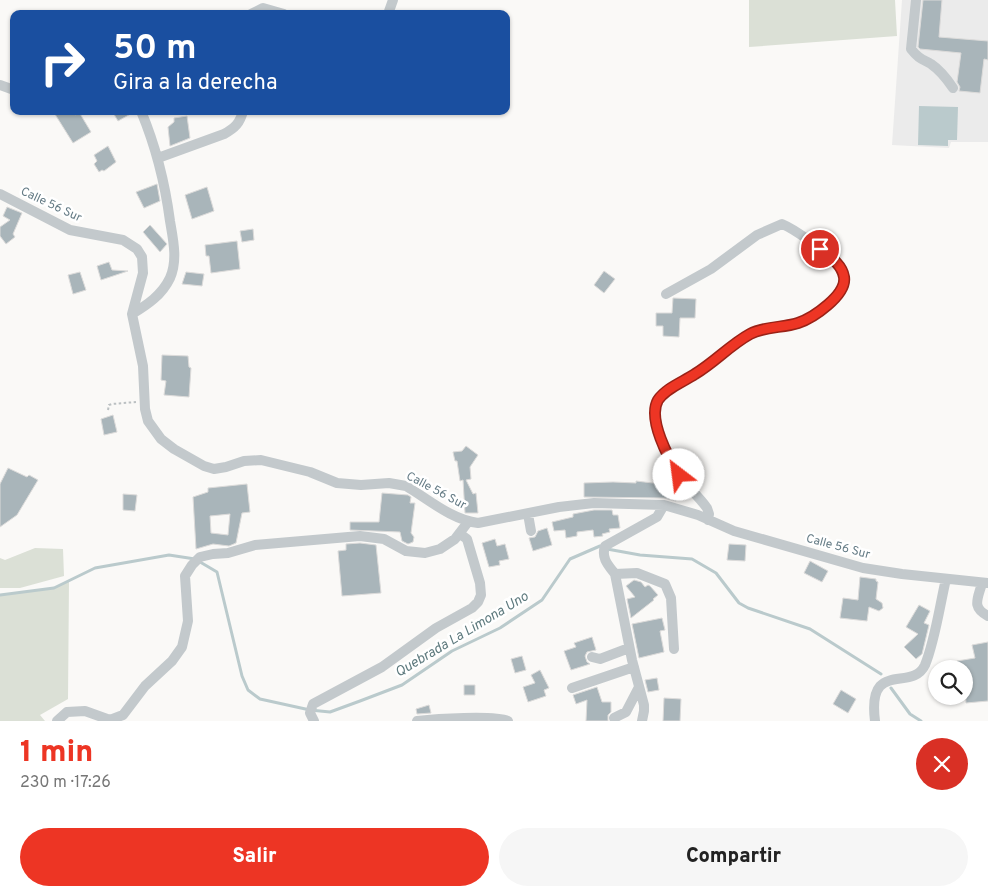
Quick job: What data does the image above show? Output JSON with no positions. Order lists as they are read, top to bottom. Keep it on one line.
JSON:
{"streets":{"street":["Calle 56 Sur"]},"water":["Quebrada La Limona Uno"],"page":{"turn":["50 m","Gira a la derecha"],"heading":["1 min","230 m · 17:26"],"buttons":["Salir","Compartir"]}}
